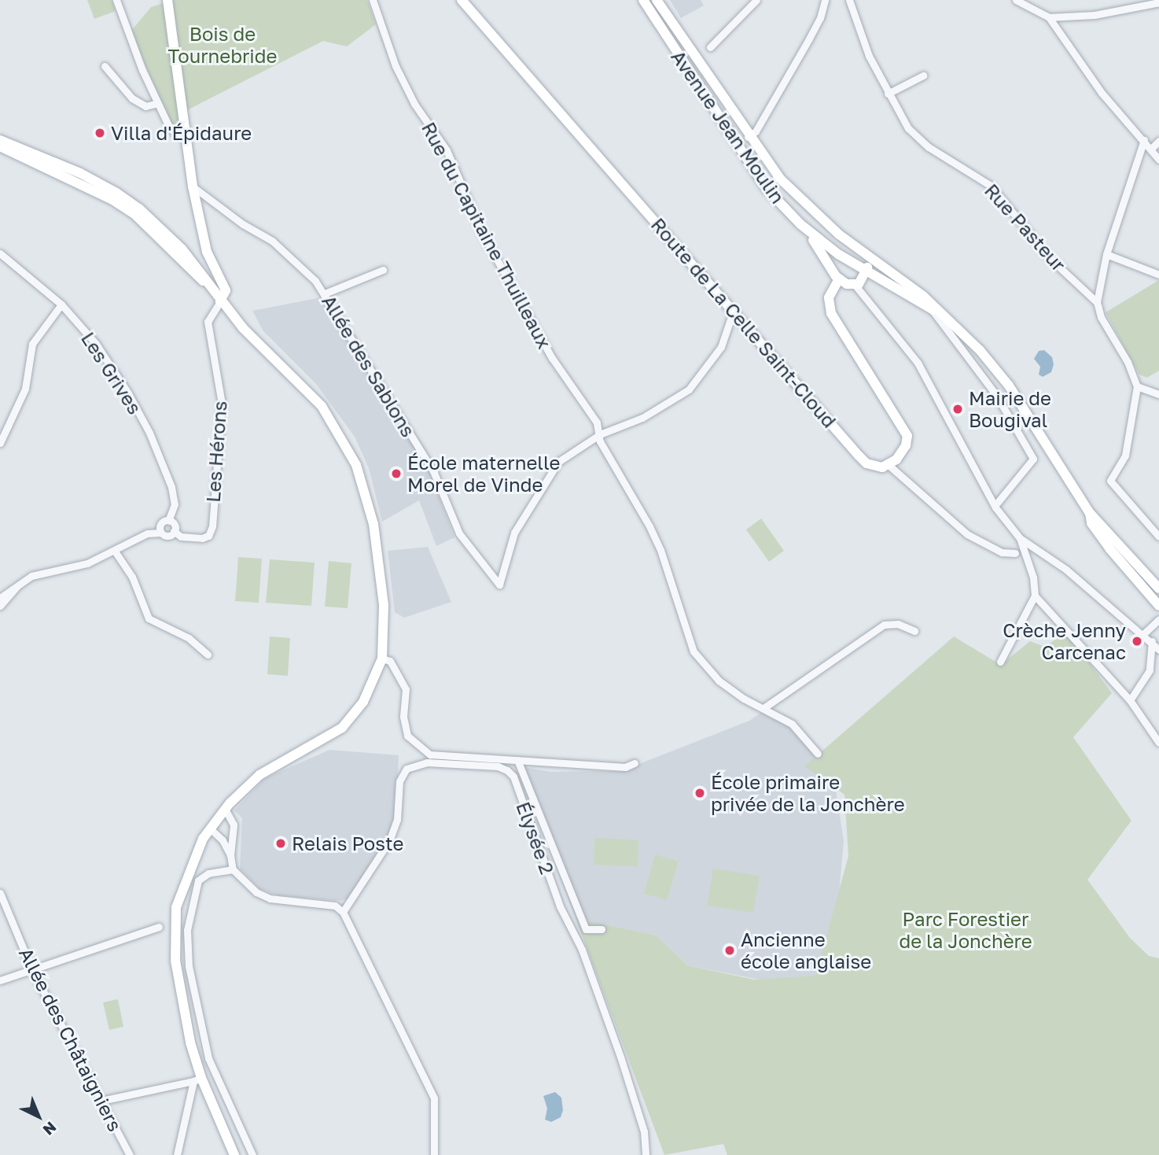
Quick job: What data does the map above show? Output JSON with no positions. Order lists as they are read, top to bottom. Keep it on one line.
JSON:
{"streets":{"street":["Avenue Jean Moulin","Rue Pasteur","Rue du Capitaine Thuilleaux","Route de La Celle Saint-Cloud","Allée des Sablons","Les Grives","Les Hérons","Élysée 2","Allée des Châtaigniers"]},"crossings":[["Rue du Capitaine Thuilleaux","Allée des Sablons"],["Les Grives","Les Hérons"]],"parks":["Bois de Tournebride","Parc Forestier de la Jonchère"],"places":["Villa d'Épidaure","Mairie de Bougival","École maternelle Morel de Vinde","Crèche Jenny Carcenac","École primaire privée de la Jonchère","Relais Poste","Ancienne école anglaise"],"north":"bottom right"}
